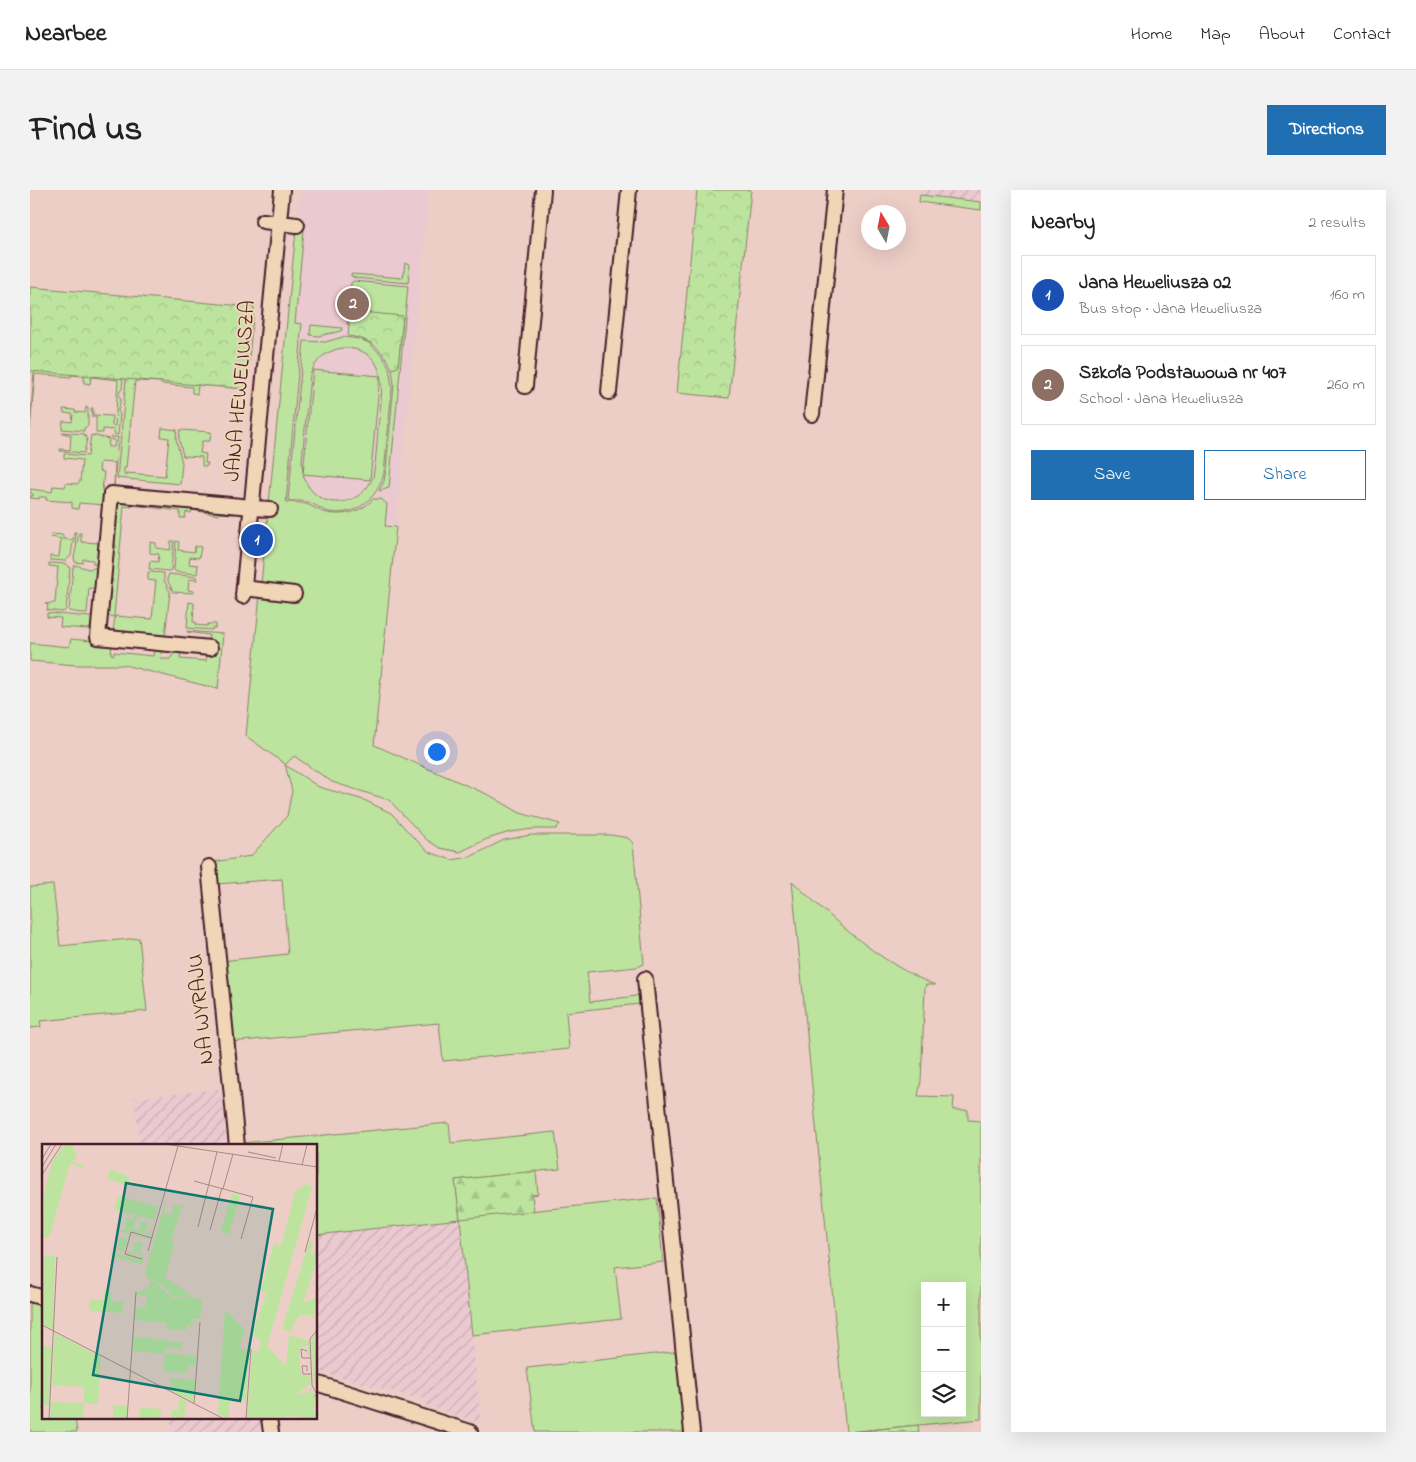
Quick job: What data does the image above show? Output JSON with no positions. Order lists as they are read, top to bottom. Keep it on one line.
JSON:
{"streets":{"street":["JANA HEWELIUSZA","NA WYRAJU"]},"north":"top","page":{"header":"Nearbee","nav":["Home","Map","About","Contact"],"title":"Find us","buttons":["Directions",["Save","Share"]],"heading":["Nearby","2 results"],"list":[{"mark":"1","name":"Jana Heweliusza 02","note":"Bus stop · Jana Heweliusza","value":"160 m"},{"mark":"2","name":"Szkoła Podstawowa nr 407","note":"School · Jana Heweliusza","value":"260 m"}],"pins":["2","1"],"map_buttons":["+","−"]}}
